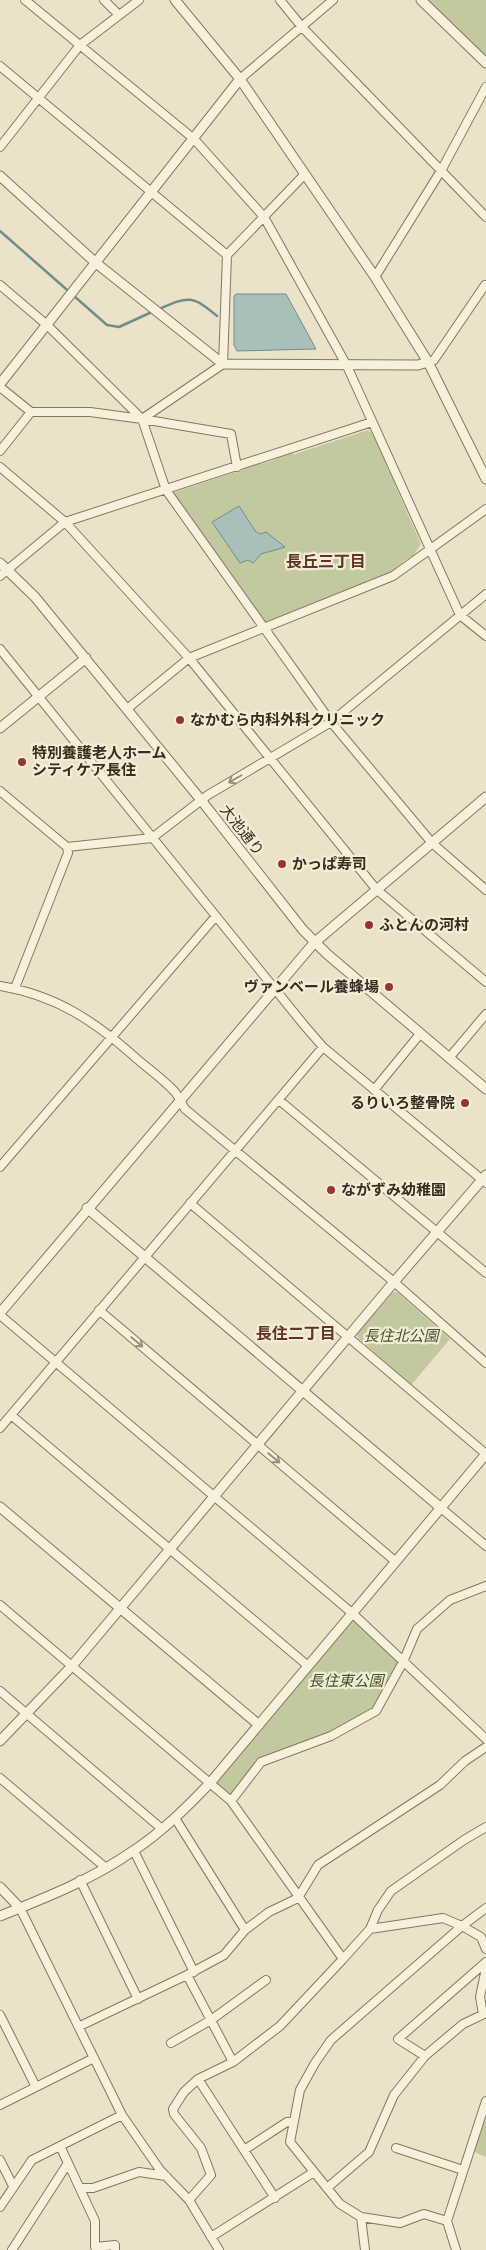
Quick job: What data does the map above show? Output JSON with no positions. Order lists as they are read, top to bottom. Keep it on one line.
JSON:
{"streets":{"street":["大池通り"]},"districts":["長丘三丁目","長住二丁目"],"parks":["長住北公園","長住東公園"],"places":["なかむら内科外科クリニック","特別養護老人ホーム シティケア長住","かっぱ寿司","ふとんの河村","ヴァンベール養蜂場","るりいろ整骨院","ながずみ幼稚園"]}
